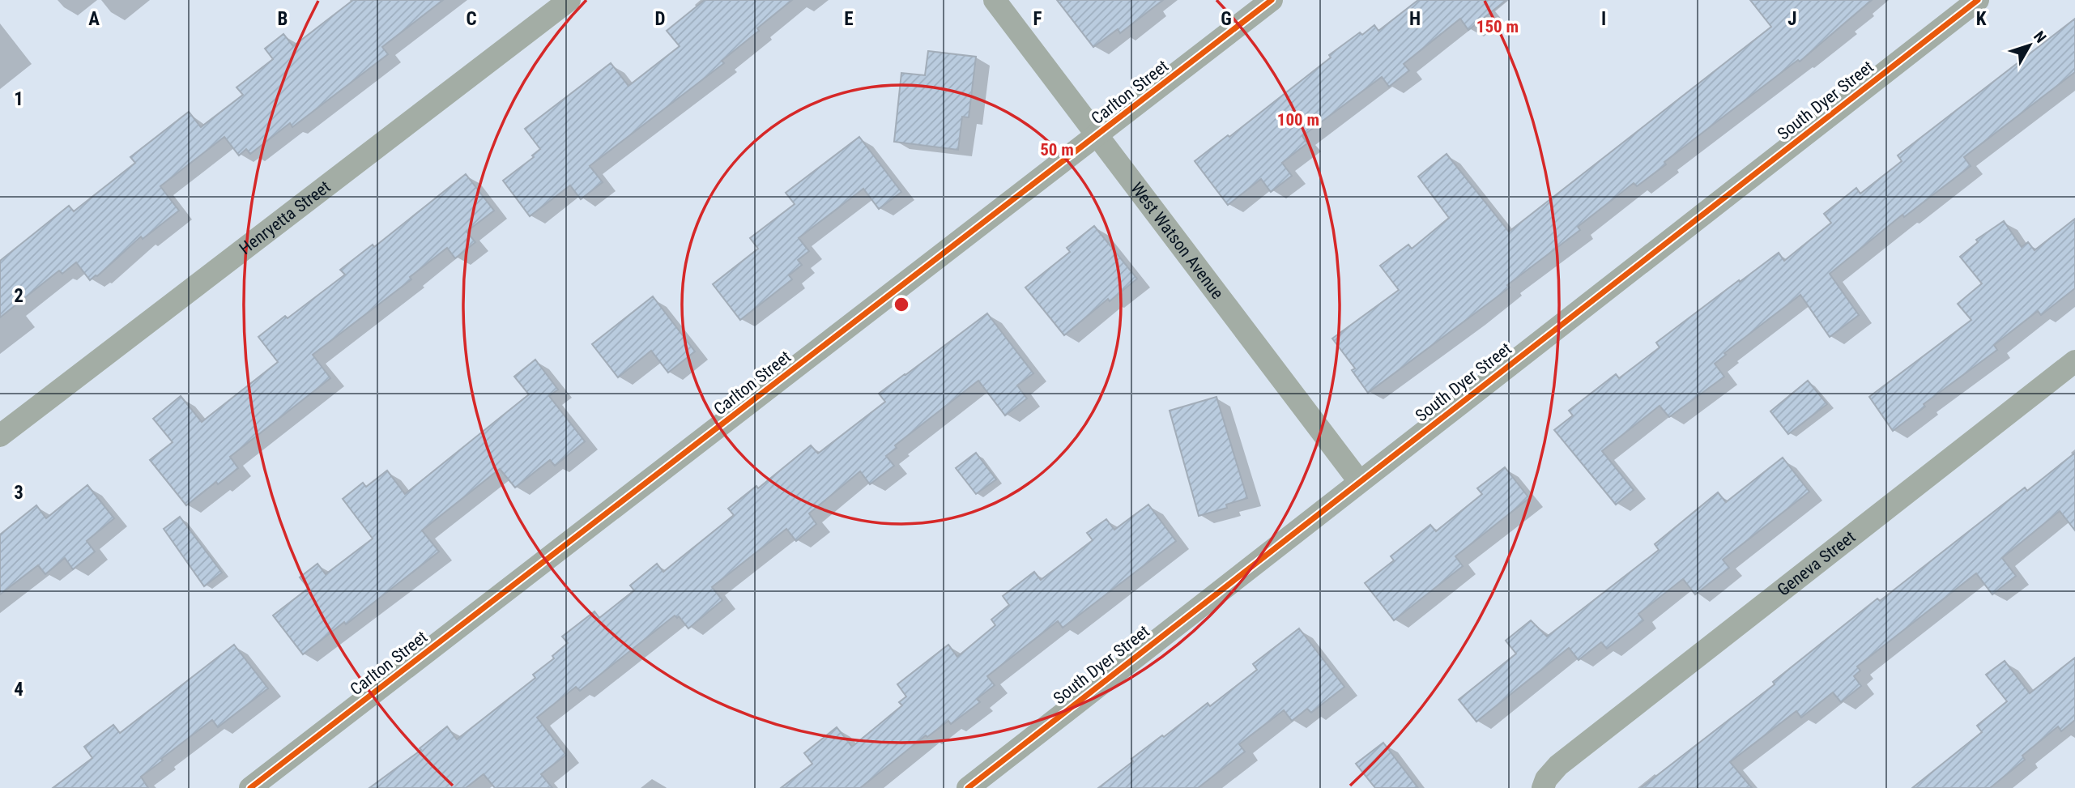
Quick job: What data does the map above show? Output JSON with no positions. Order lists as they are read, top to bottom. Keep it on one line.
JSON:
{"streets":{"street":["Carlton Street","South Dyer Street","Henryetta Street","West Watson Avenue","Geneva Street"]},"crossings":[["Carlton Street","West Watson Avenue"],["South Dyer Street","West Watson Avenue"]],"north":"top right","grid":{"columns":["A","B","C","D","E","F","G","H","I","J","K"],"rows":["1","2","3","4"]},"rings":["150 m","100 m","50 m"]}
